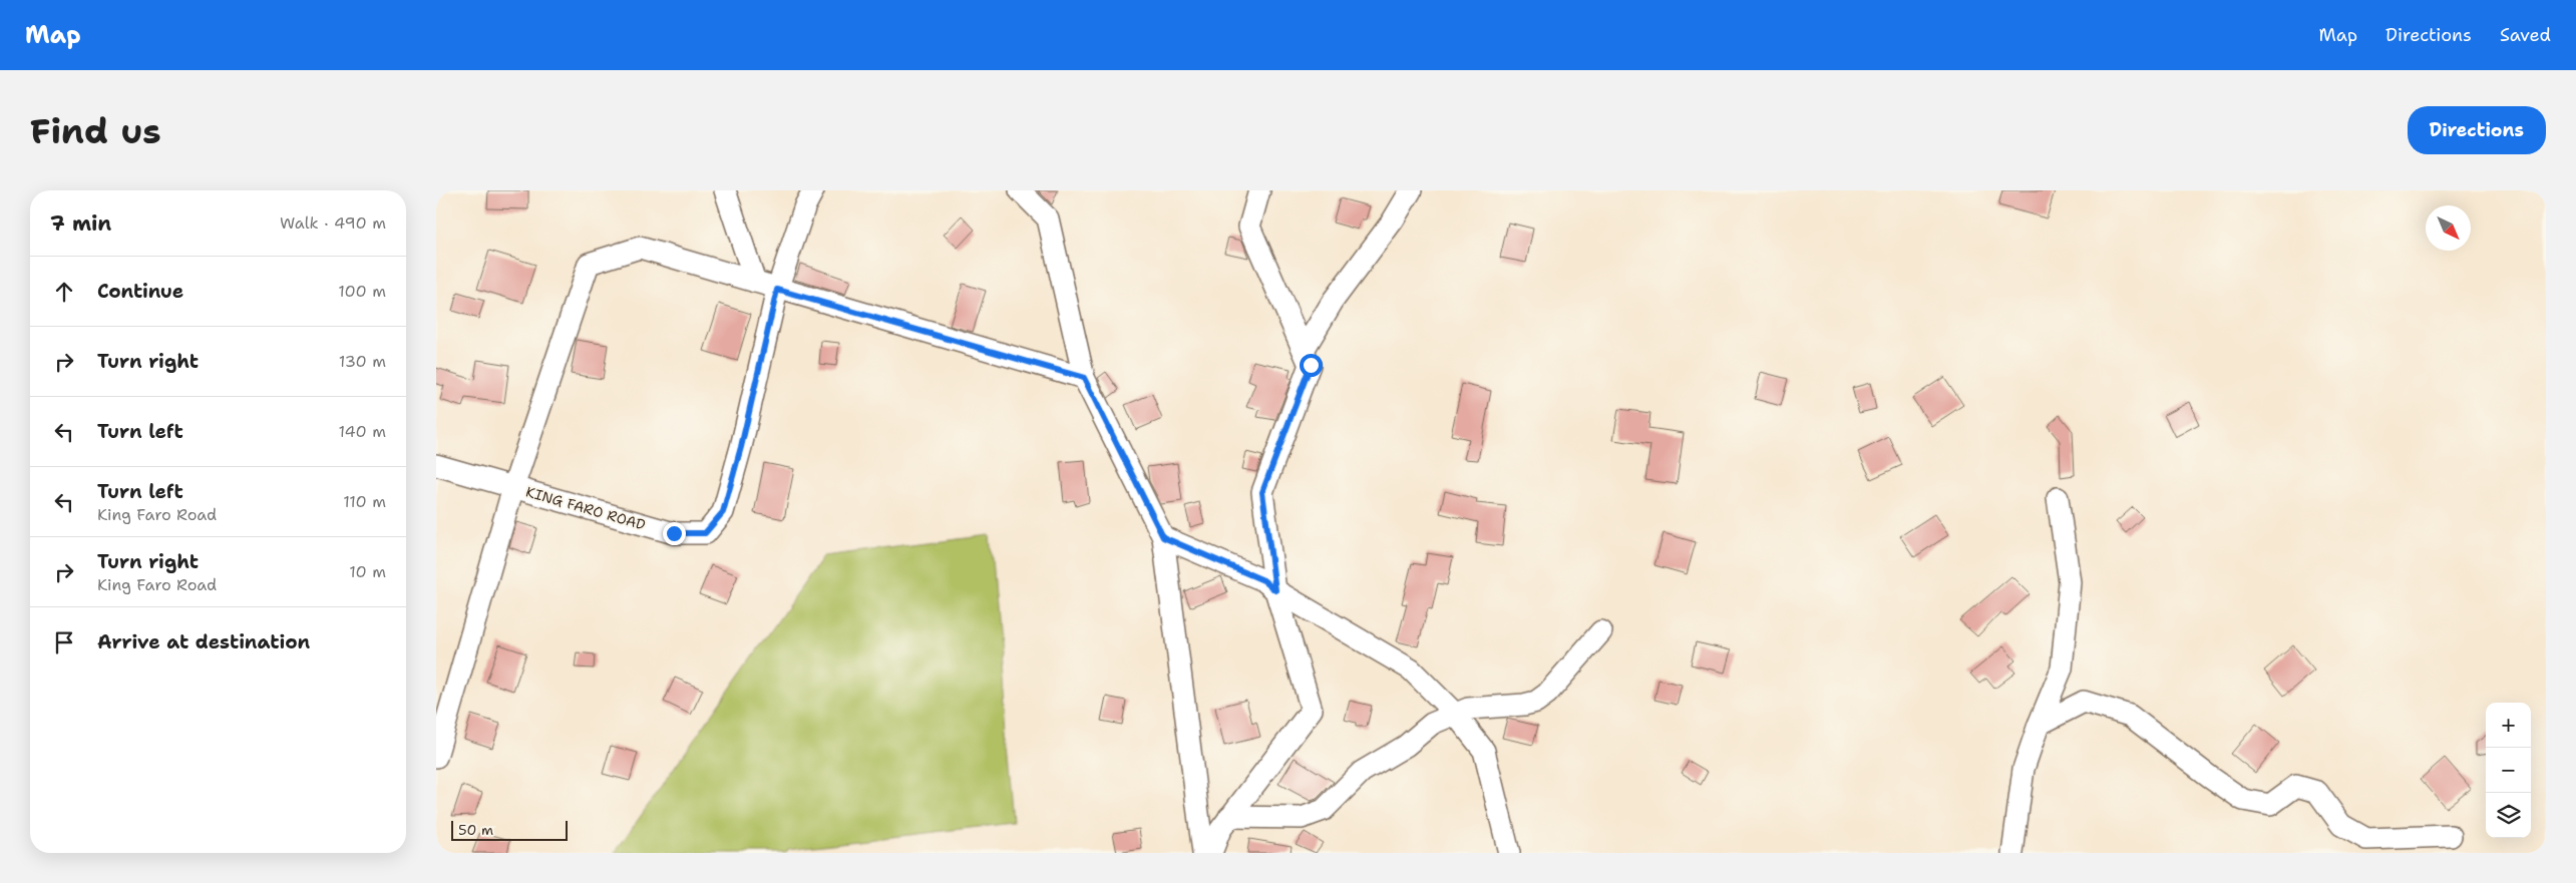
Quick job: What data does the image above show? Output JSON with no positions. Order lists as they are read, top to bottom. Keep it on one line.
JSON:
{"streets":{"street":["KING FARO ROAD"]},"scale_bar":"50 m","north":"bottom right","page":{"header":"Map","nav":["Map","Directions","Saved"],"buttons":"Directions","title":"Find us","heading":["7 min","Walk · 490 m"],"list":[["Continue","100 m"],["Turn right","130 m"],["Turn left","140 m"],["Turn left","King Faro Road","110 m"],["Turn right","King Faro Road","10 m"],"Arrive at destination"],"map_buttons":["+","−"],"scale":"50 m"}}
